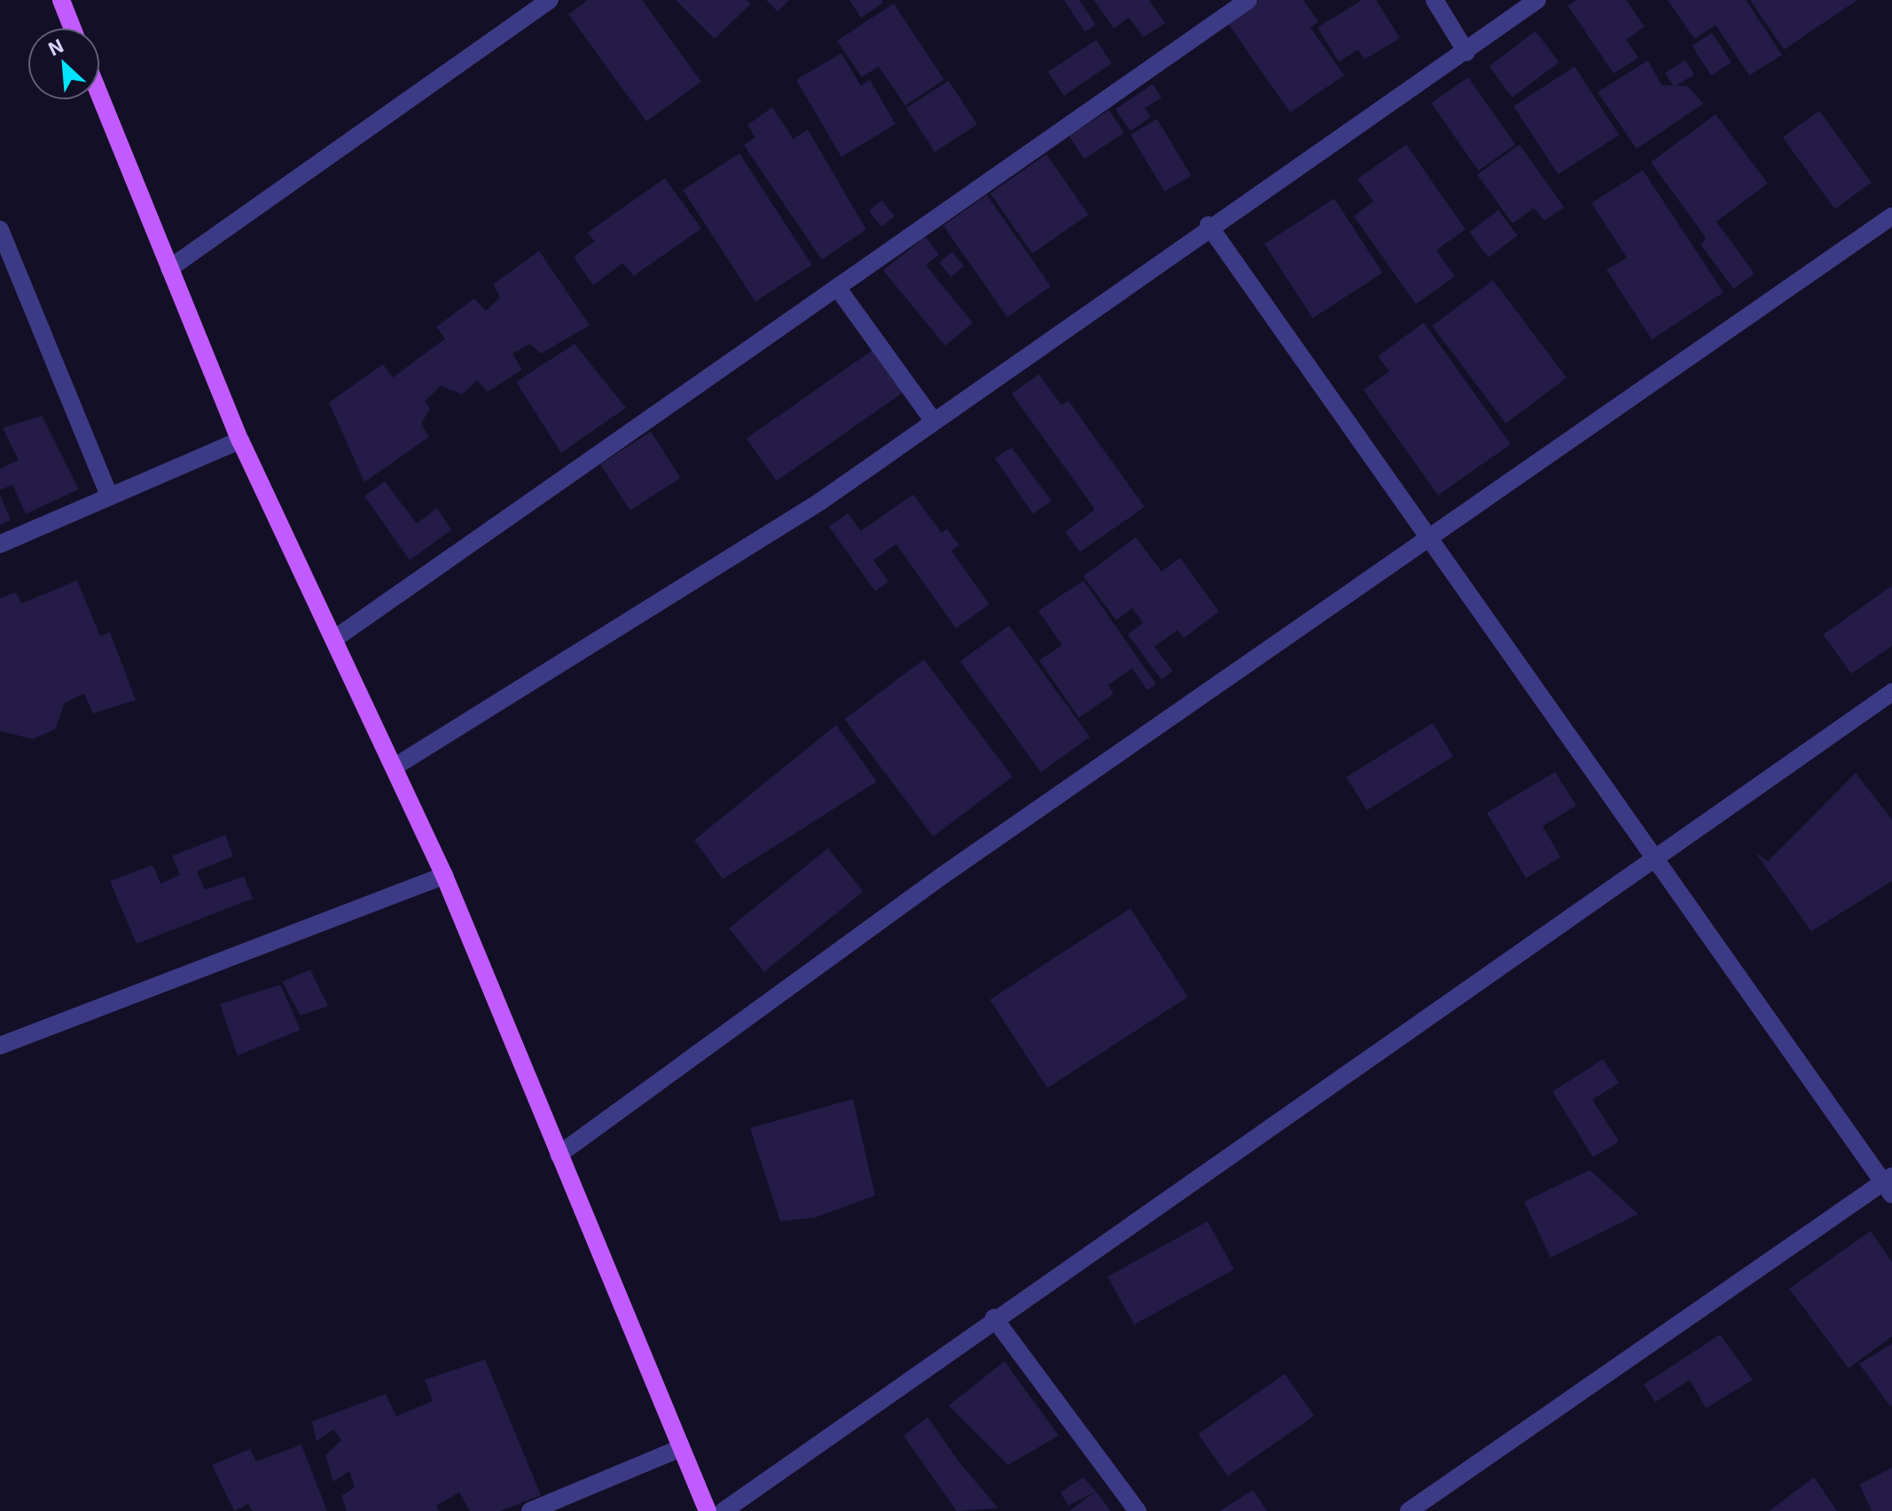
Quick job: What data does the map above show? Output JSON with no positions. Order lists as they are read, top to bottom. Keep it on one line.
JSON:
{"north":"top left"}
